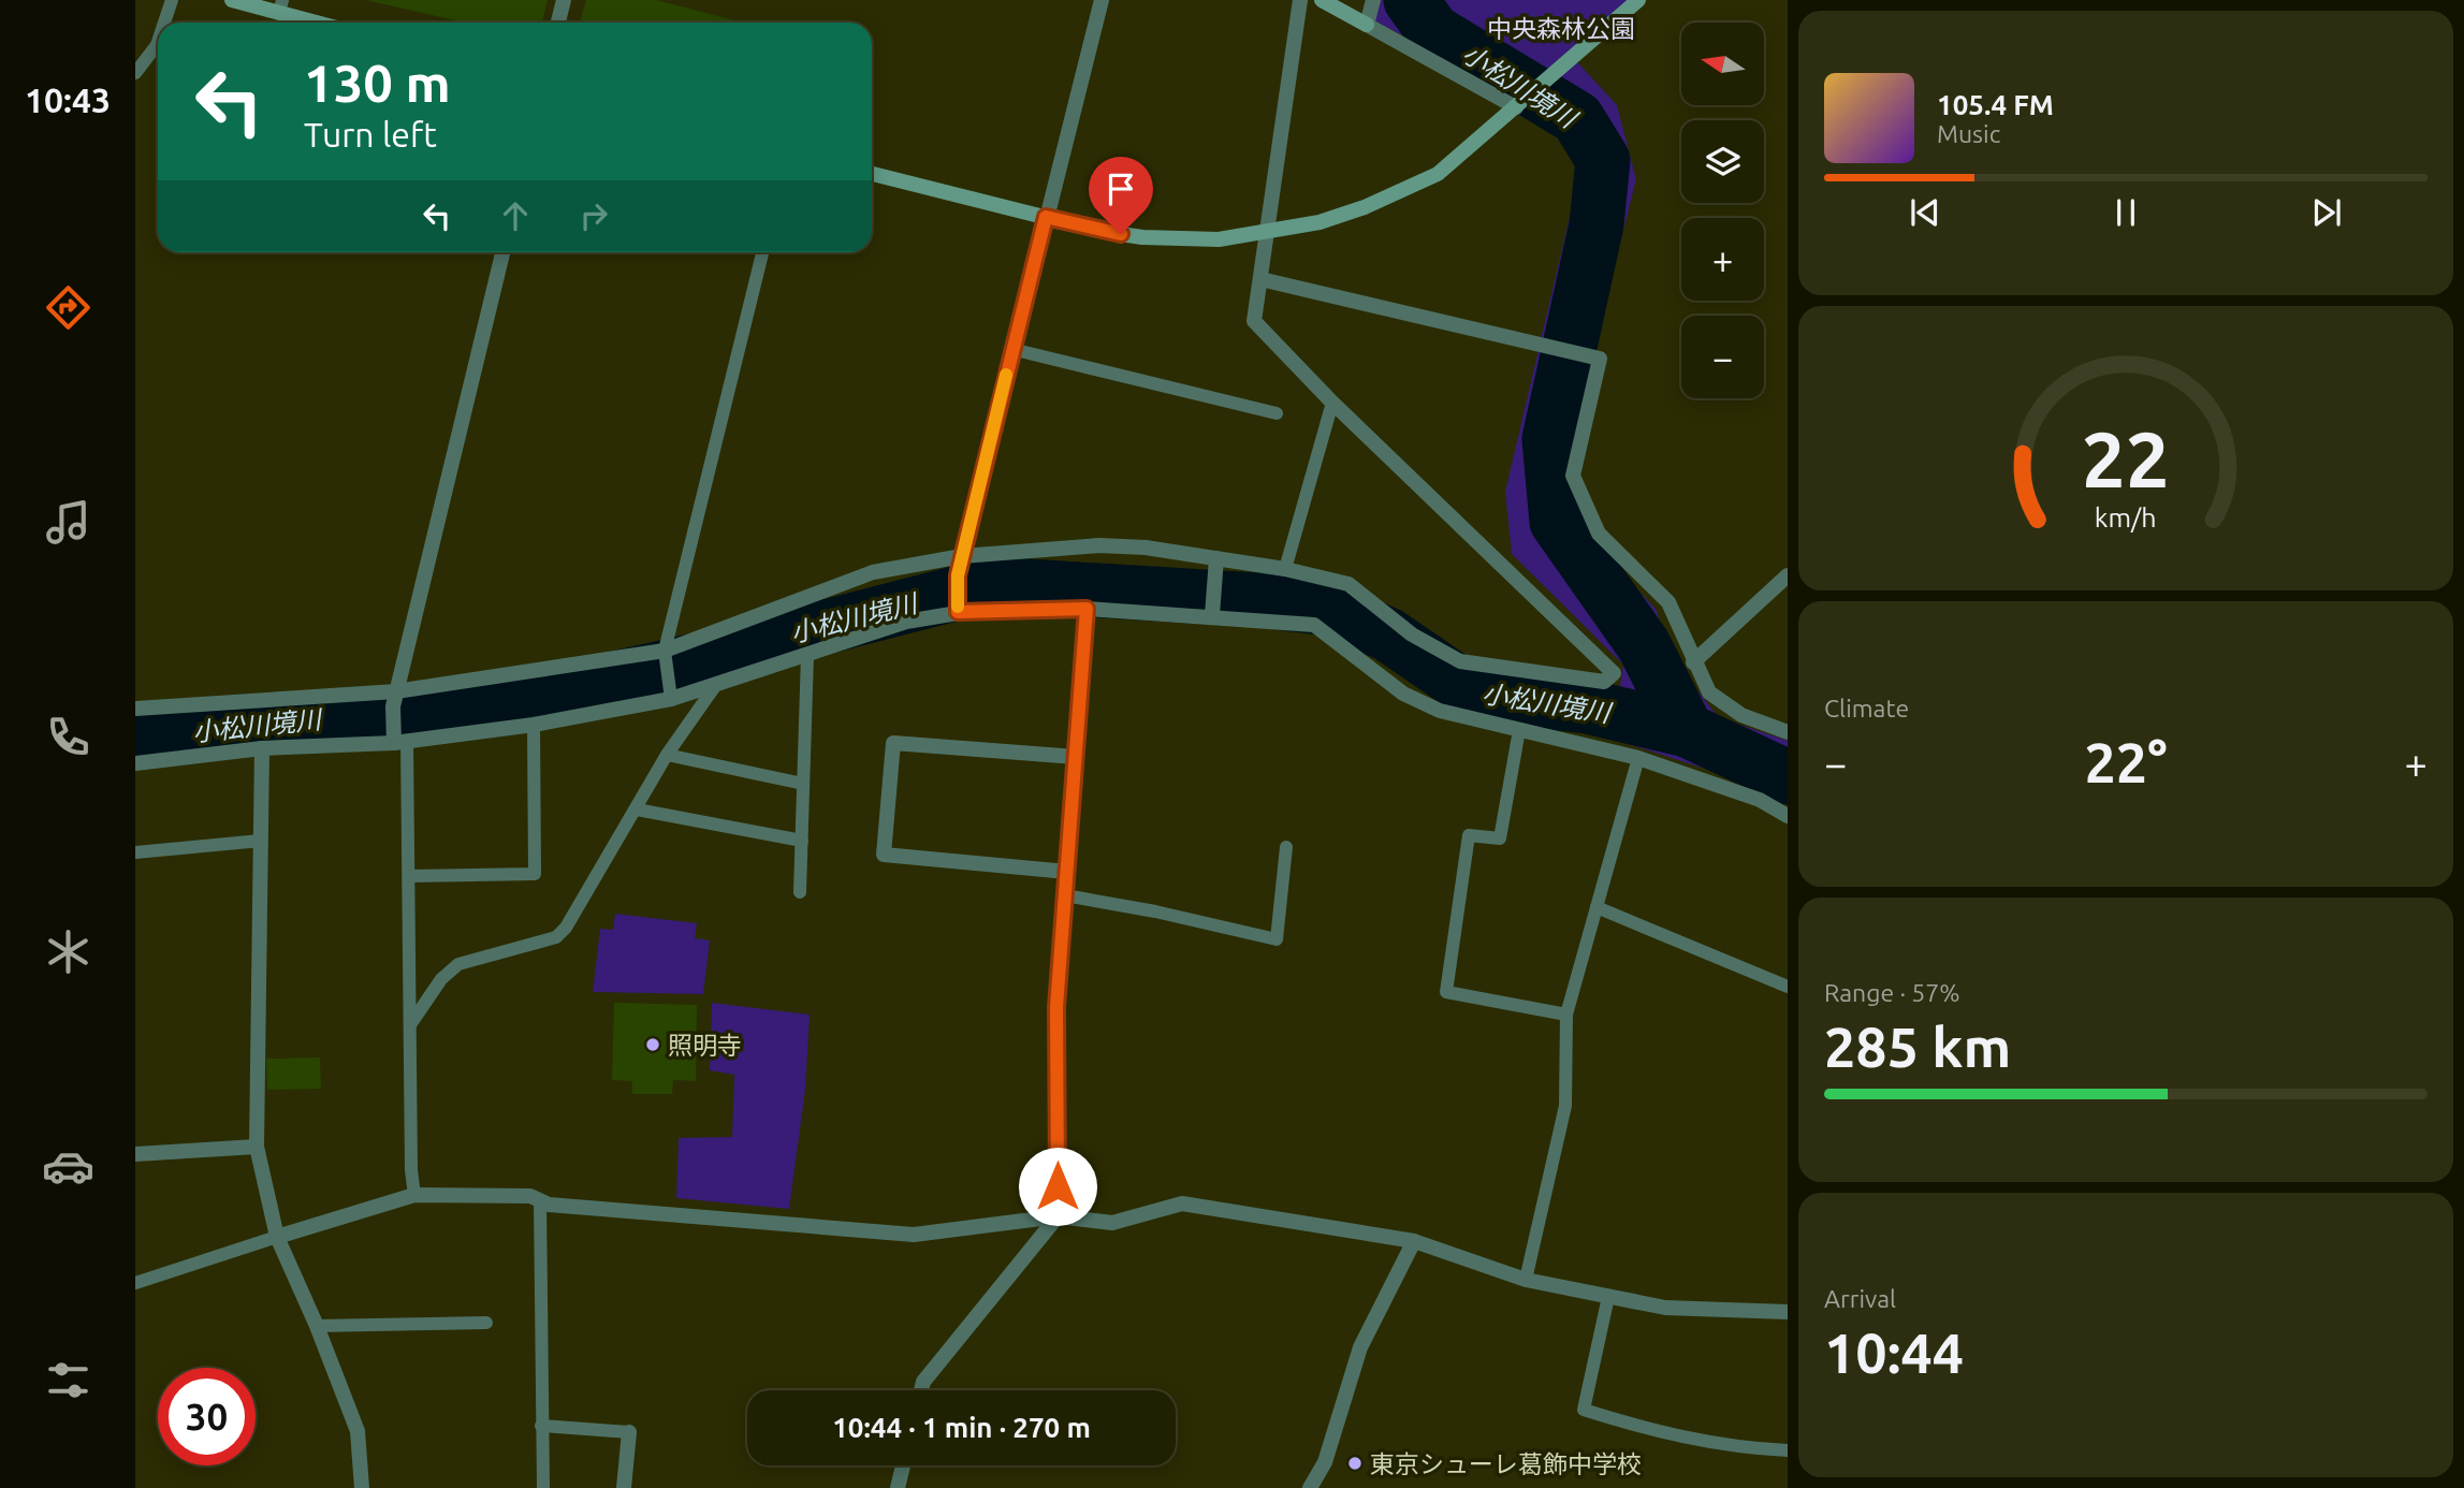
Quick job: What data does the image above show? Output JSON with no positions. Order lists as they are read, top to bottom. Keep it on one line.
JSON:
{"water":["小松川境川"],"parks":["中央森林公園"],"places":["照明寺","東京シューレ葛飾中学校"],"north":"left","page":{"tabs":"10:43","map_buttons":["+","−"],"turn":["130 m","Turn left"],"song":["105.4 FM","Music"],"tile":["Climate",["Range · 57%","285 km"],["Arrival","10:44"]],"heat":["−","22°","+"],"limit":"30","trip":"10:44 · 1 min · 270 m","gauge":["22","km/h"]}}
